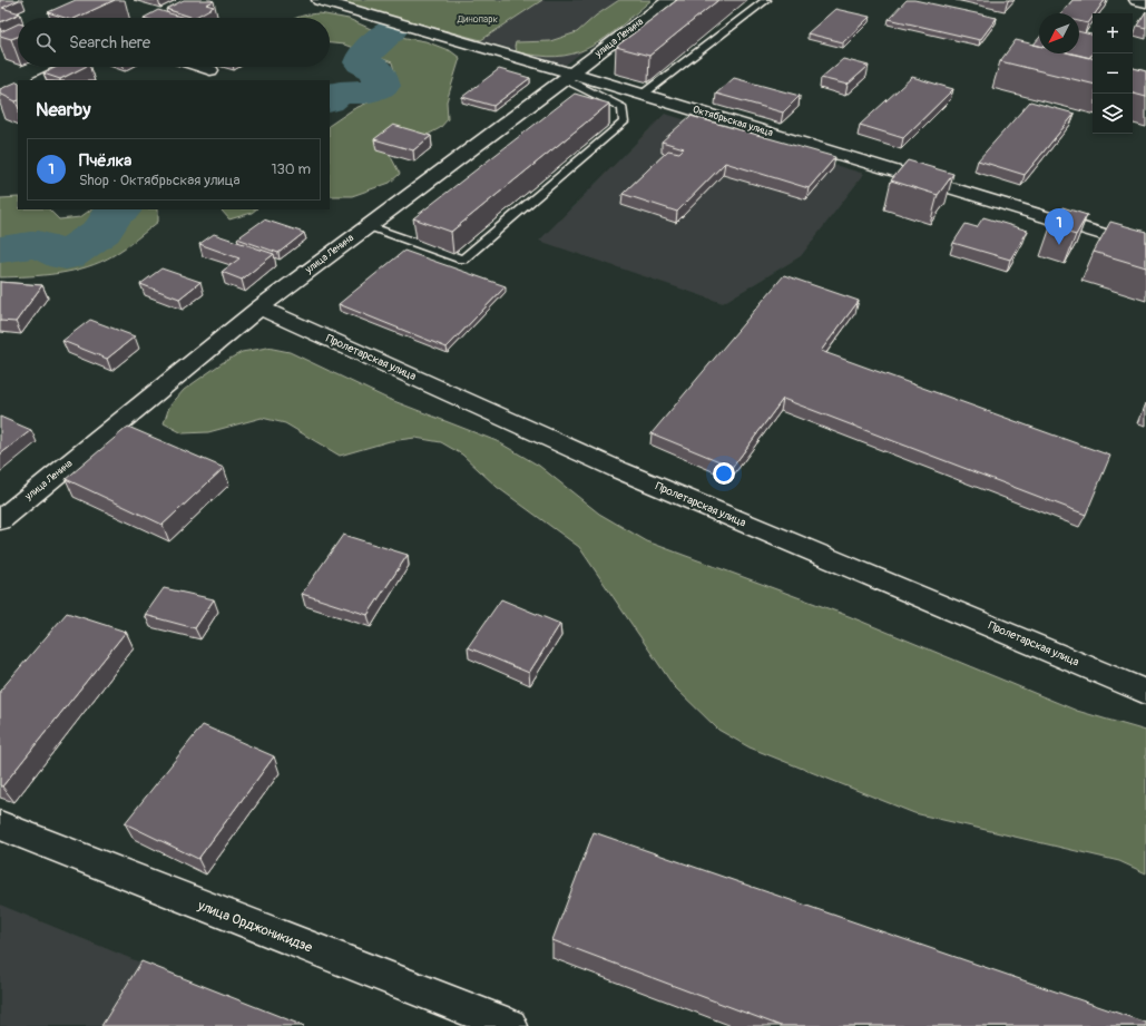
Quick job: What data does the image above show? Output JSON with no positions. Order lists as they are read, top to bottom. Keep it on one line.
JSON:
{"streets":{"street":["улица Ленина","Октябрьская улица","Пролетарская улица","улица Орджоникидзе"]},"crossings":[["улица Ленина","Октябрьская улица"],["улица Ленина","Пролетарская улица"]],"parks":["Динопарк"],"north":"bottom left","page":{"map_buttons":["+","−"],"search":"Search here","heading":"Nearby","list":[{"mark":"1","name":"Пчёлка","note":"Shop · Октябрьская улица","value":"130 m"}],"pins":"1"}}
